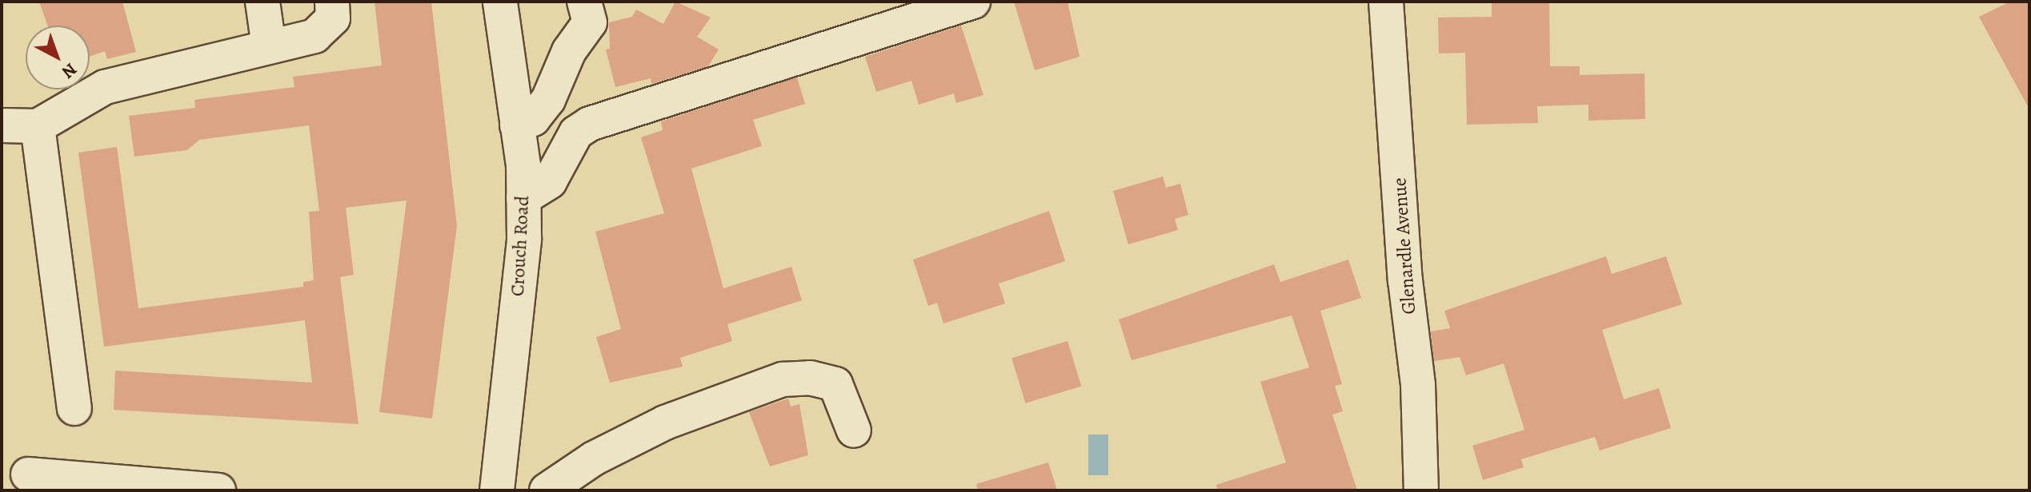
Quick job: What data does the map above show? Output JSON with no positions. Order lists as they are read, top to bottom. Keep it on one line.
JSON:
{"streets":{"street":["Crouch Road","Glenardle Avenue"]},"north":"bottom right"}
